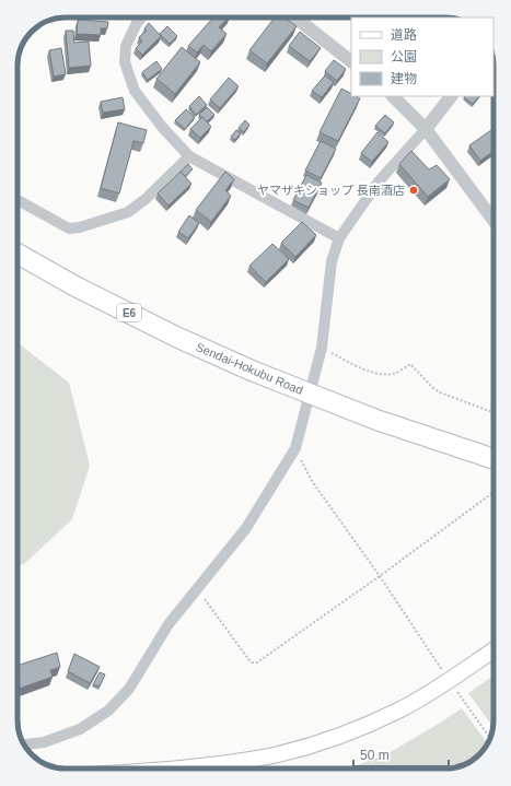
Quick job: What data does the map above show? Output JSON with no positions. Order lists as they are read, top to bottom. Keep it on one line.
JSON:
{"streets":{"highway":["E6","Sendai-Hokubu Road"]},"places":["ヤマザキショップ 長南酒店"],"legend":["道路","公園","建物"],"scale_bar":"50 m"}
